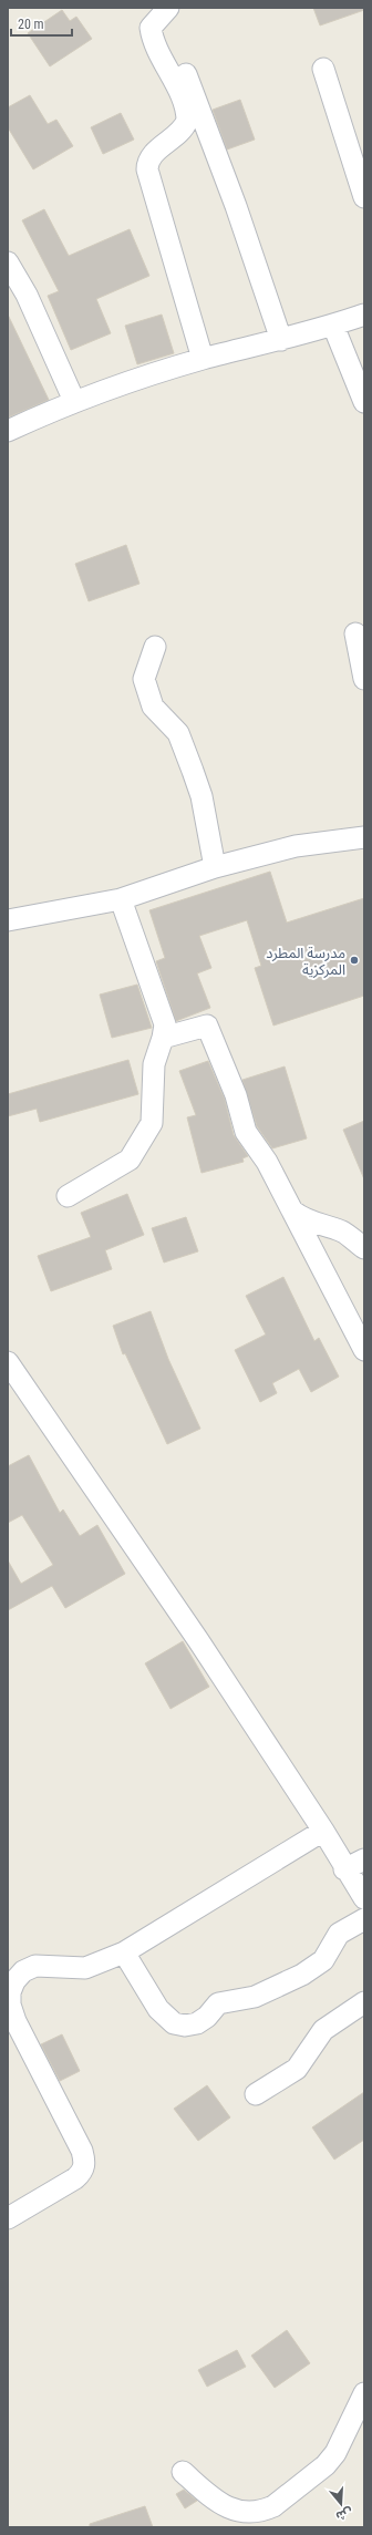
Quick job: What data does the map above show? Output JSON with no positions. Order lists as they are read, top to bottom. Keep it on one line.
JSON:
{"places":["مدرسة المطرد المركزية"],"scale_bar":"20 m","north":"bottom"}
